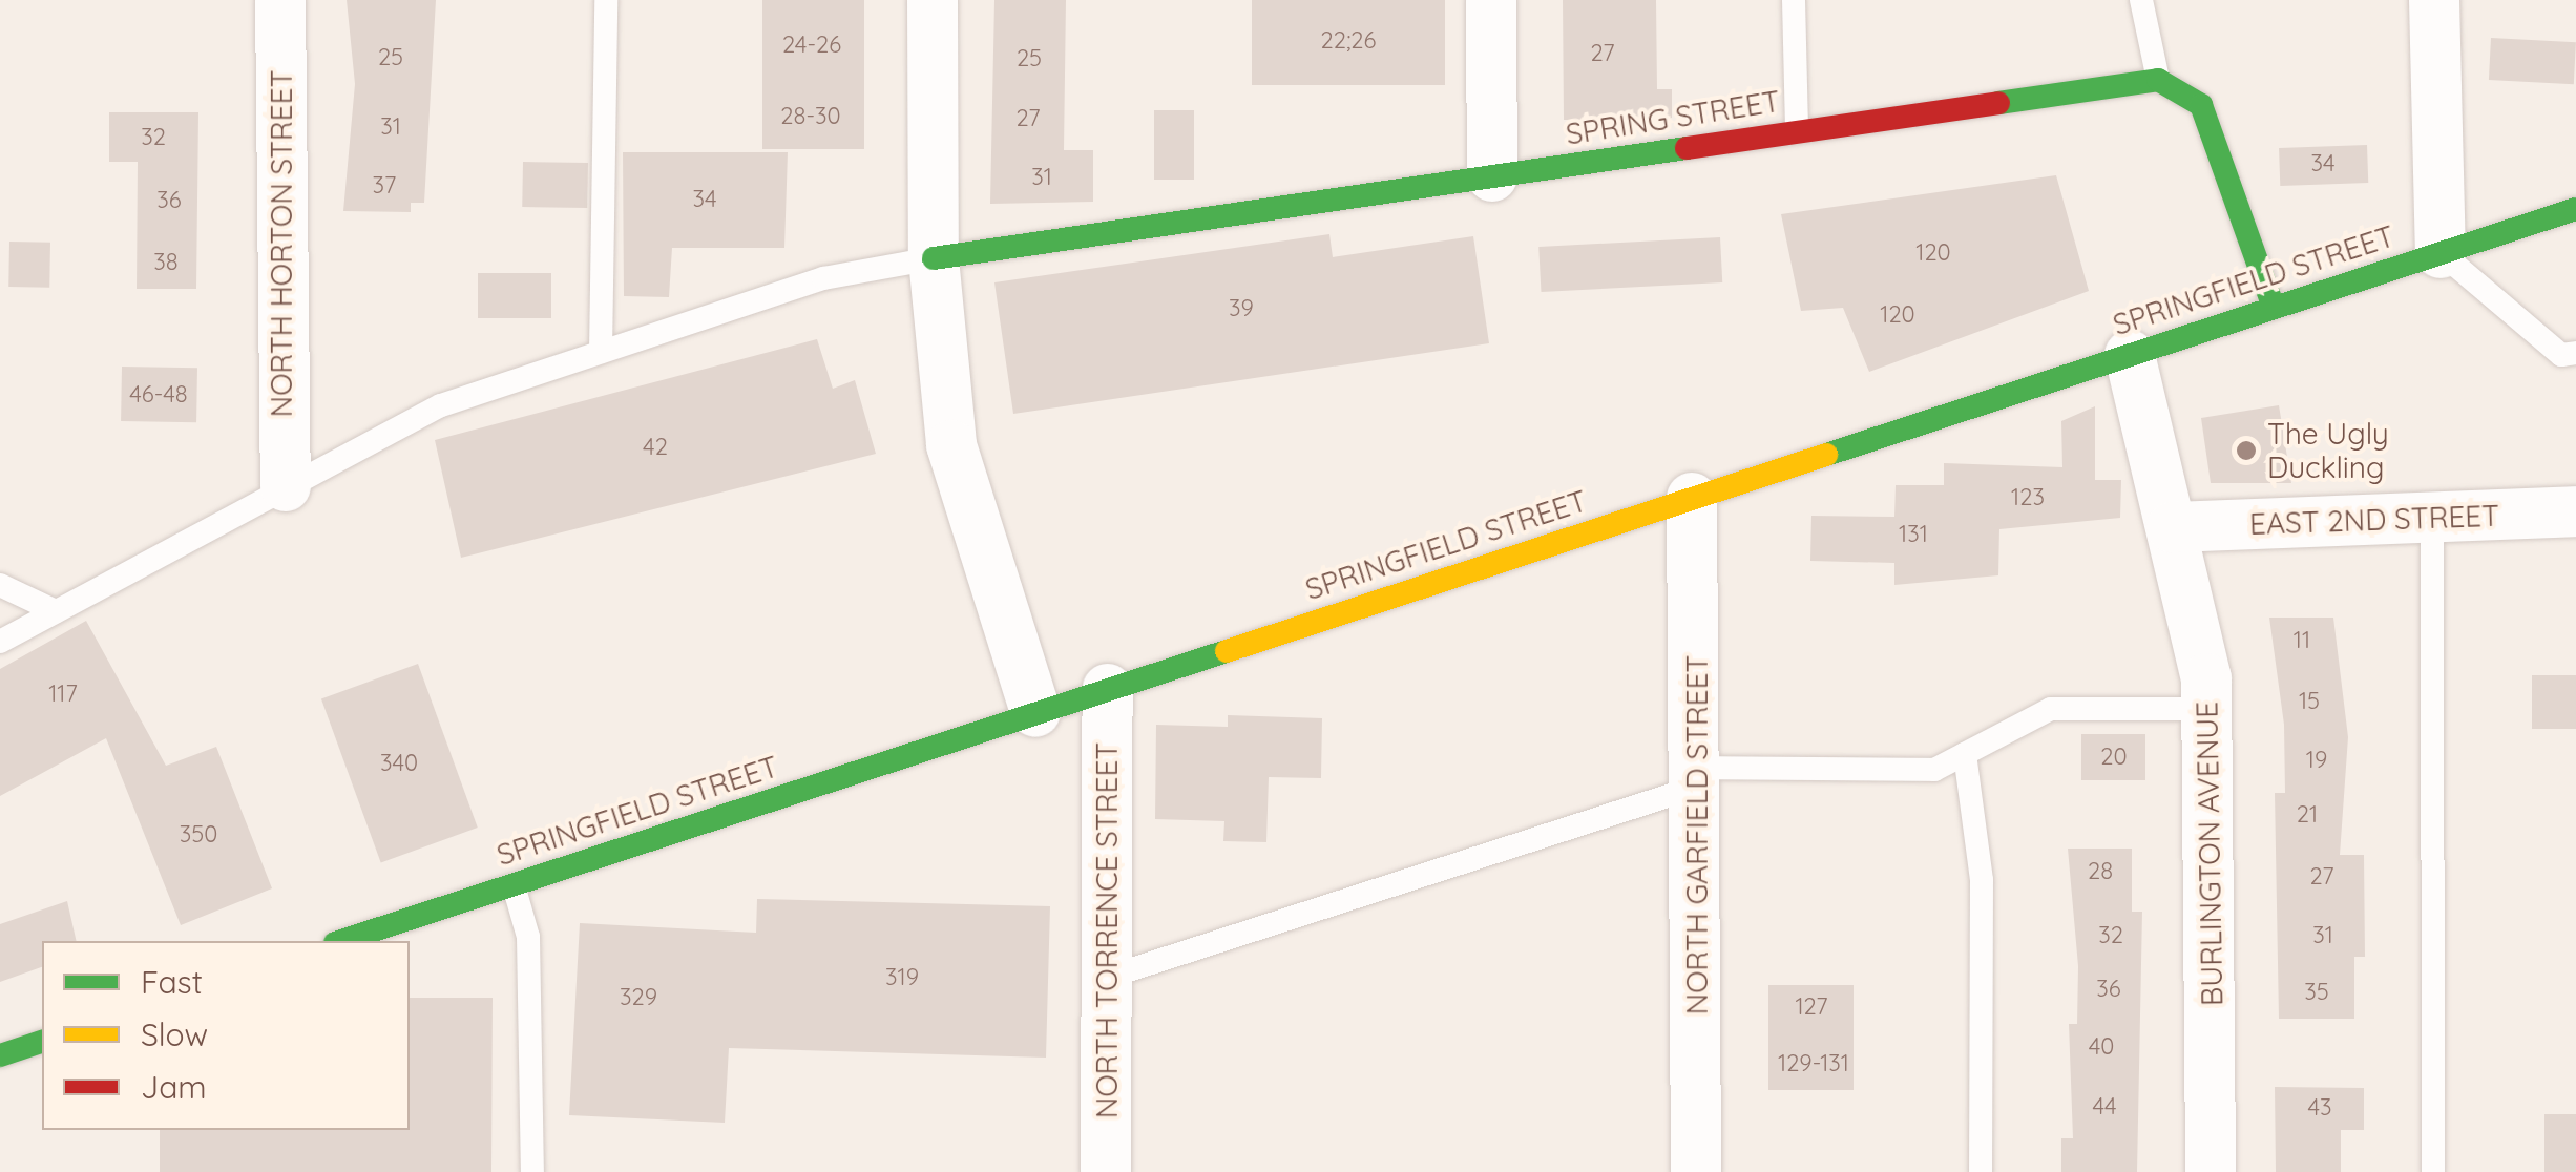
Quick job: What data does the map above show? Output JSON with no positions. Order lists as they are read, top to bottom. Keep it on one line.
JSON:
{"streets":{"street":["SPRING STREET","NORTH HORTON STREET","SPRINGFIELD STREET","EAST 2ND STREET","NORTH GARFIELD STREET","BURLINGTON AVENUE","NORTH TORRENCE STREET"]},"crossings":[["SPRINGFIELD STREET","NORTH GARFIELD STREET"],["SPRINGFIELD STREET","BURLINGTON AVENUE"],["SPRINGFIELD STREET","NORTH TORRENCE STREET"],["EAST 2ND STREET","BURLINGTON AVENUE"]],"places":["The Ugly Duckling"],"house_numbers":["22;26","24-26","27","25","25","28-30","27","31","32","34","31","37","34","36","120","38","39","120","46-48","42","123","131","11","117","15","20","19","340","21","350","28","27","32","31","319","36","35","329","127","40","129-131","44","43"],"legend":["Fast","Slow","Jam"]}
